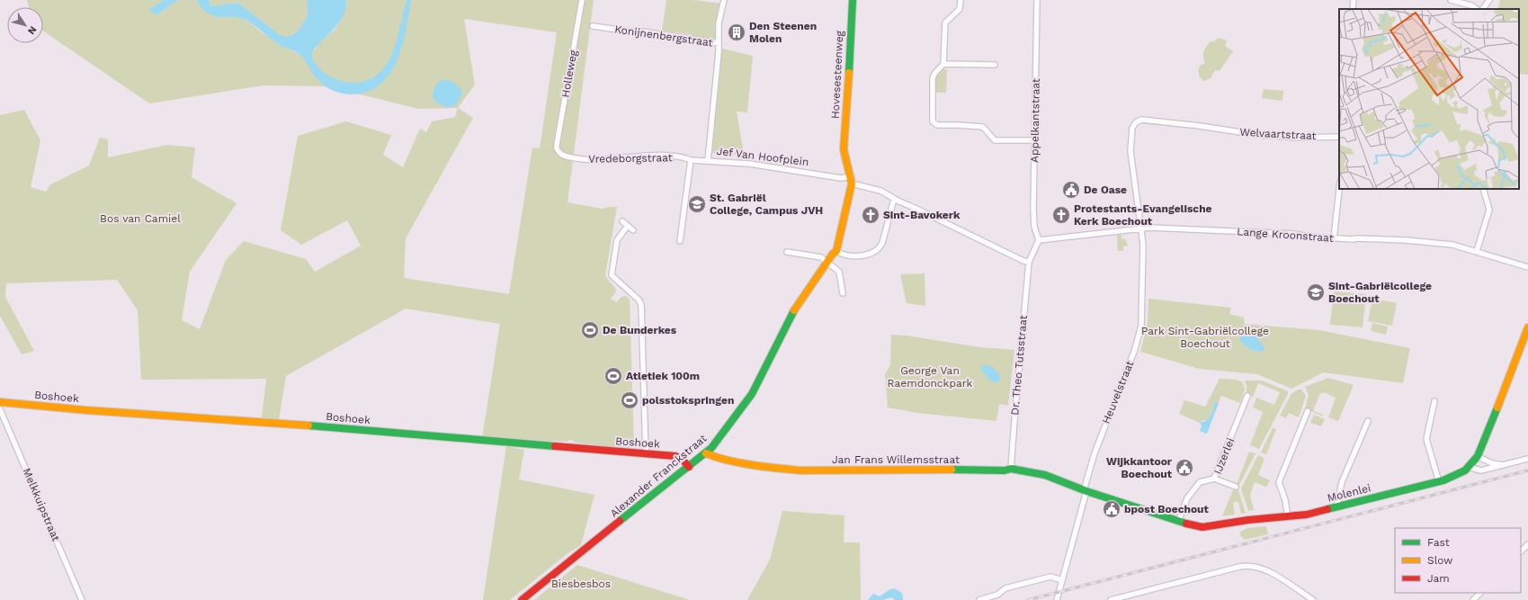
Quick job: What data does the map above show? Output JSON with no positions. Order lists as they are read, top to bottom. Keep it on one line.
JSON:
{"streets":{"street":["Konijnenbergstraat","Holleweg","Hovesesteenweg","Appelkantstraat","Welvaartstraat","Jef Van Hoofplein","Vredeborgstraat","Lange Kroonstraat","Dr. Theo Tutsstraat","Heuvelstraat","Boshoek","IJzerlei","Jan Frans Willemsstraat","Alexander Franckstraat","Molenlei","Melkkuipstraat"]},"crossings":[["Konijnenbergstraat","Jef Van Hoofplein"],["Holleweg","Vredeborgstraat"],["Hovesesteenweg","Jef Van Hoofplein"],["Appelkantstraat","Lange Kroonstraat"],["Welvaartstraat","Heuvelstraat"],["Jef Van Hoofplein","Vredeborgstraat"],["Jef Van Hoofplein","Dr. Theo Tutsstraat"],["Lange Kroonstraat","Heuvelstraat"],["Dr. Theo Tutsstraat","Jan Frans Willemsstraat"],["Heuvelstraat","Jan Frans Willemsstraat"],["Heuvelstraat","Molenlei"],["Boshoek","Alexander Franckstraat"],["IJzerlei","Molenlei"],["Jan Frans Willemsstraat","Alexander Franckstraat"],["Jan Frans Willemsstraat","Molenlei"]],"parks":["Bos van Camiel","Park Sint-Gabriëlcollege Boechout","George Van Raemdonckpark","Biesbesbos"],"places":{"building":["Den Steenen Molen"],"public building":["De Oase","Wijkkantoor Boechout","bpost Boechout"],"school or university":["St. Gabriël College, Campus JVH","Sint-Gabriëlcollege Boechout"],"church":["Sint-Bavokerk","Protestants-Evangelische Kerk Boechout"],"sports":["De Bunderkes","Atletiek 100m","polsstokspringen"]},"legend":["Fast","Slow","Jam"],"north":"bottom right"}
